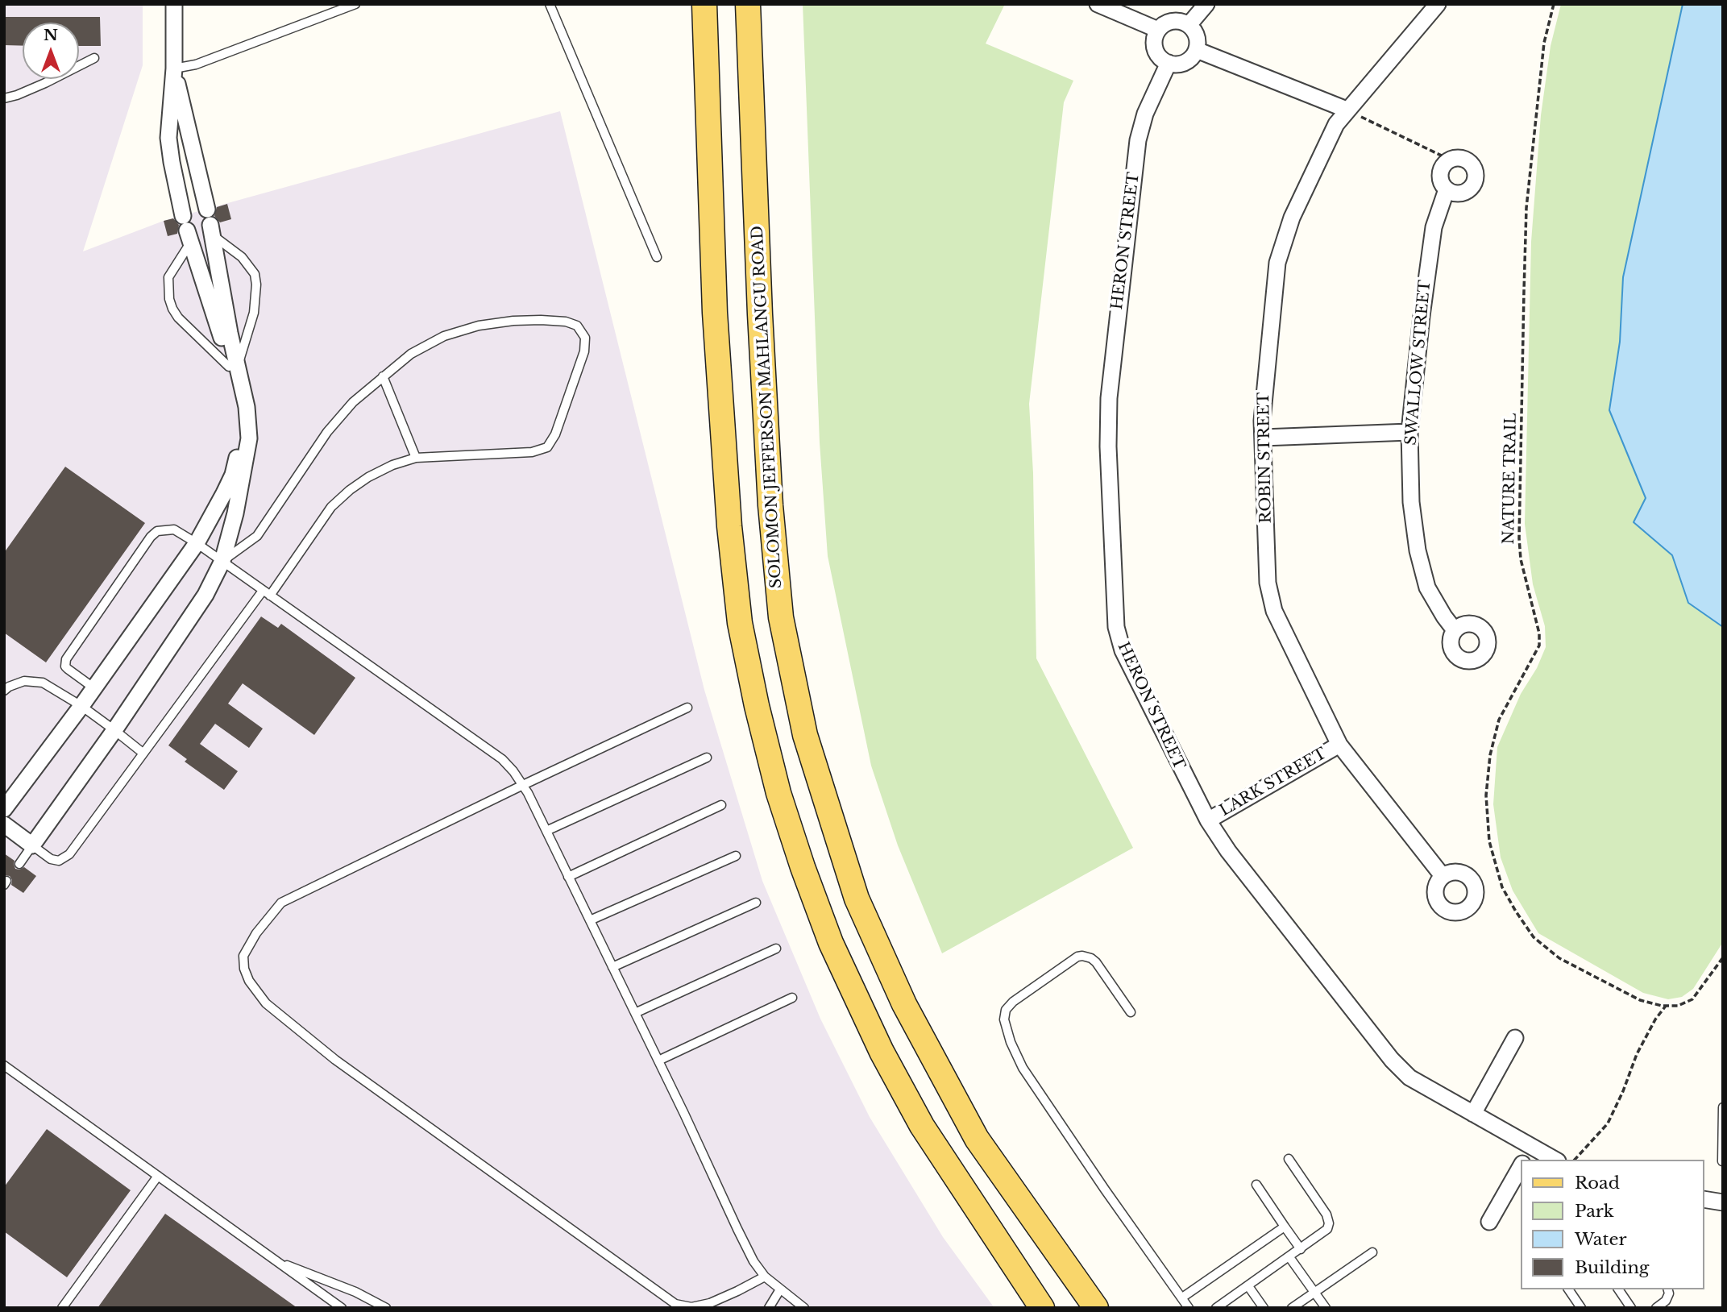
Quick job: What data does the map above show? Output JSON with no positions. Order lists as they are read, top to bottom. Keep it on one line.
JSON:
{"streets":{"main road":["SOLOMON JEFFERSON MAHLANGU ROAD"],"street":["HERON STREET","SWALLOW STREET","ROBIN STREET","LARK STREET"],"path":["NATURE TRAIL"]},"crossings":[["HERON STREET","LARK STREET"],["ROBIN STREET","LARK STREET"]],"legend":["Road","Park","Water","Building"],"north":"top"}
